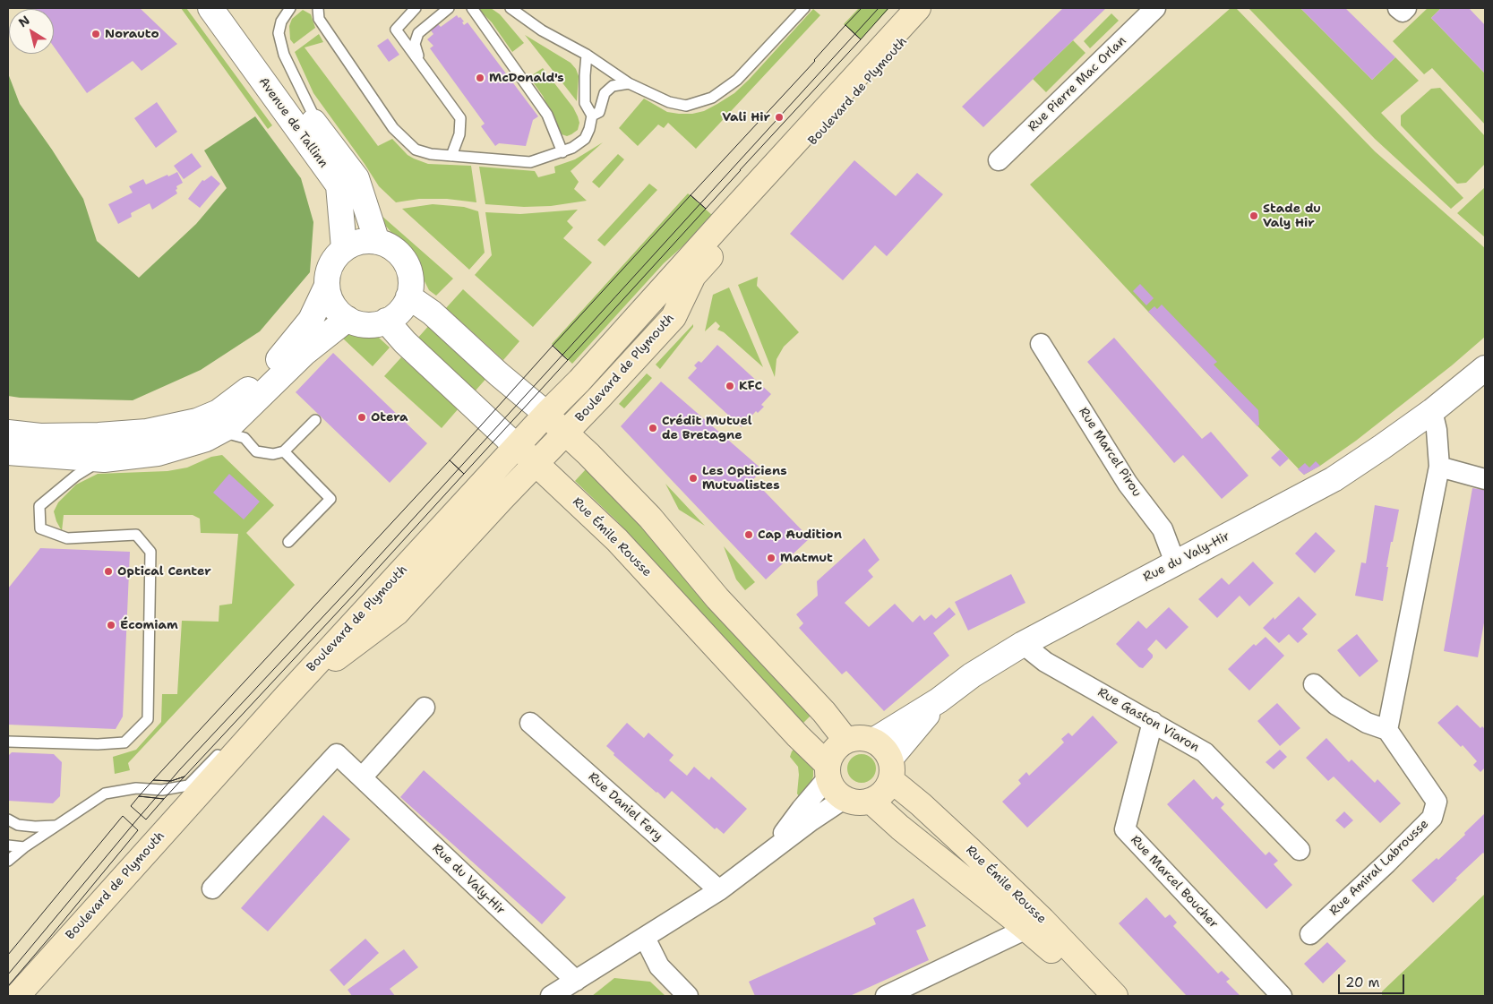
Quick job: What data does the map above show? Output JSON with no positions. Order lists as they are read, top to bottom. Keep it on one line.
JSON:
{"streets":{"main road":["Boulevard de Plymouth","Rue Émile Rousse"],"street":["Rue Pierre Mac Orlan","Avenue de Tallinn","Rue Marcel Pirou","Rue du Valy-Hir","Rue Gaston Viaron","Rue Daniel Fery","Rue Amiral Labrousse","Rue Marcel Boucher"]},"crossings":[["Boulevard de Plymouth","Rue Émile Rousse"],["Avenue de Tallinn","Rue Émile Rousse"],["Rue Marcel Pirou","Rue du Valy-Hir"],["Rue Émile Rousse","Rue du Valy-Hir"],["Rue du Valy-Hir","Rue Gaston Viaron"],["Rue Gaston Viaron","Rue Marcel Boucher"]],"places":["Norauto","McDonald's","Vali Hir","Stade du Valy Hir","KFC","Otera","Crédit Mutuel de Bretagne","Les Opticiens Mutualistes","Cap Audition","Matmut","Optical Center","Écomiam"],"scale_bar":"20 m","north":"top left"}
